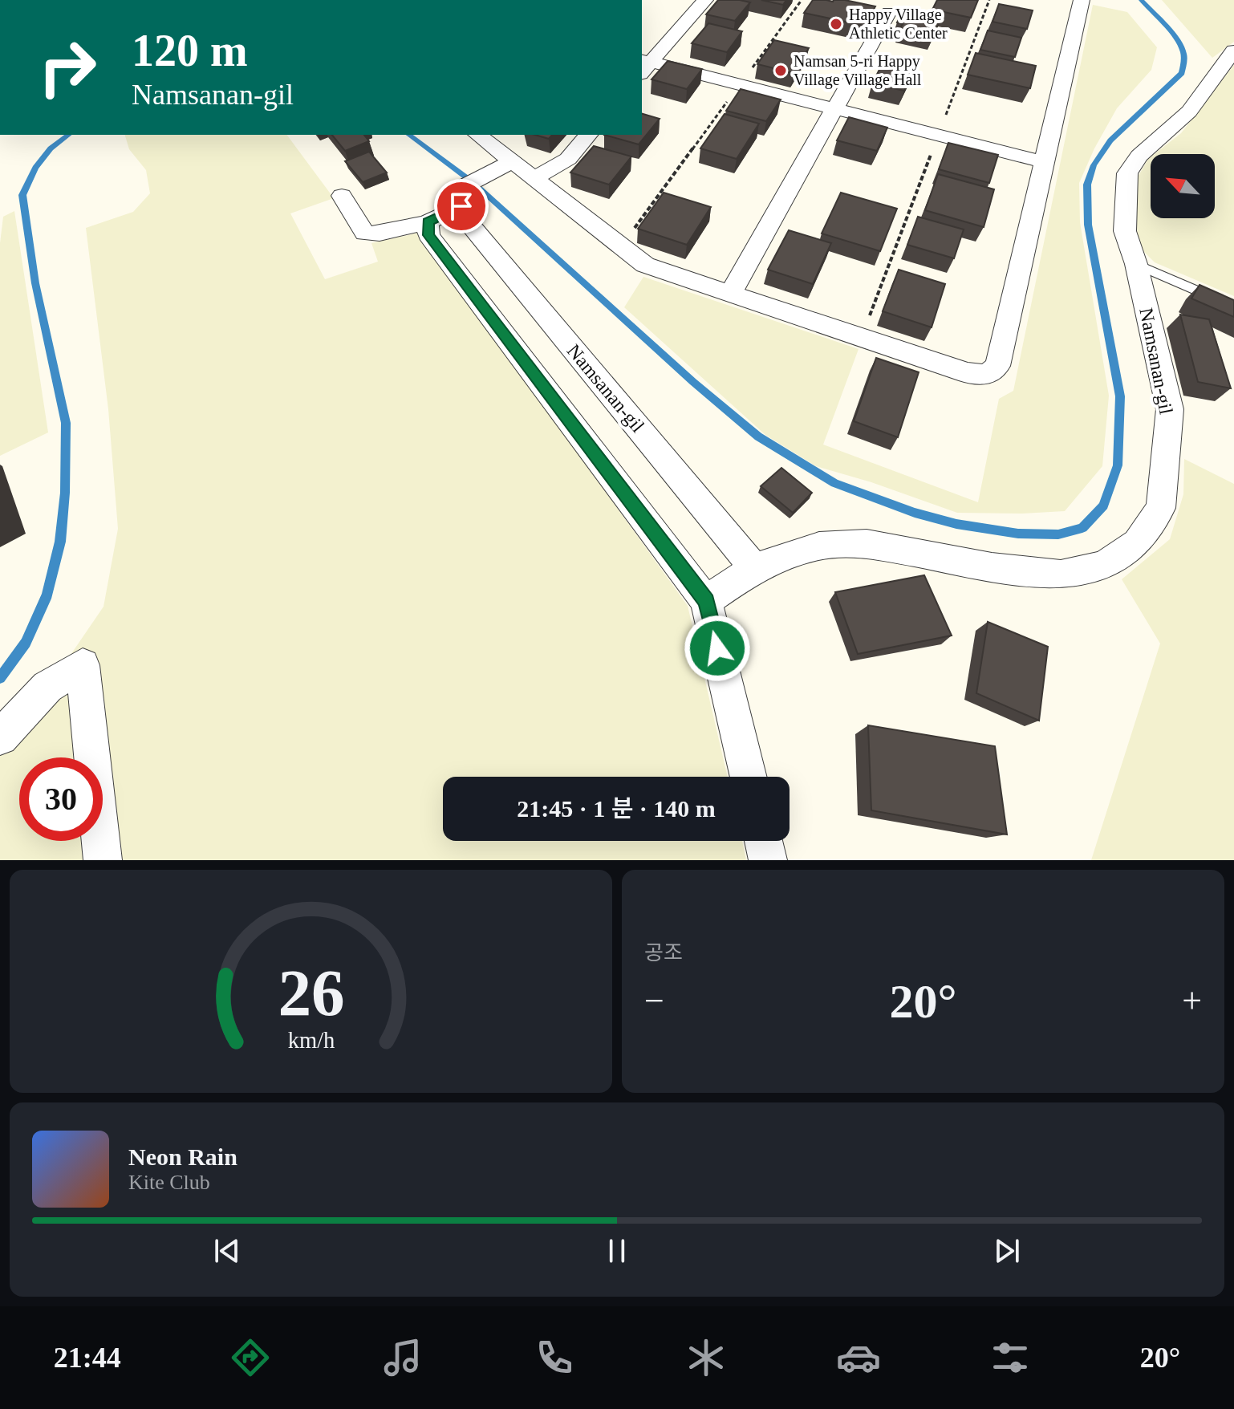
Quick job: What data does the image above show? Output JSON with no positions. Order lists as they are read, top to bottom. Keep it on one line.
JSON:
{"streets":{"street":["Namsanan-gil"]},"places":["Happy Village Athletic Center","Namsan 5-ri Happy Village Village Hall"],"north":"top left","page":{"turn":["120 m","Namsanan-gil"],"limit":"30","trip":"21:45 · 1 분 · 140 m","tile":"공조","heat":["−","20°","+"],"song":["Neon Rain","Kite Club"],"tabs":["21:44","20°"],"gauge":["26","km/h"]}}
